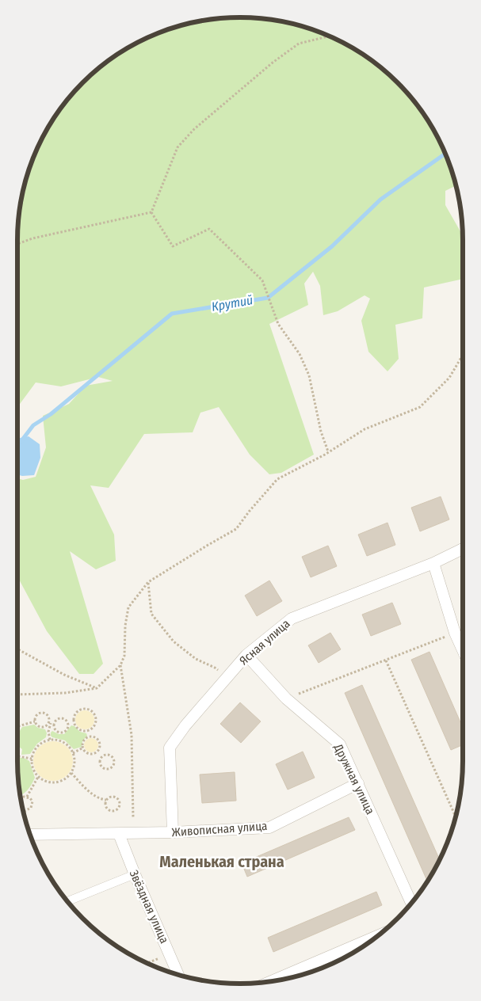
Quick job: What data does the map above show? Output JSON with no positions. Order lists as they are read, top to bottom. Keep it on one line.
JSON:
{"streets":{"street":["Ясная улица","Дружная улица","Живописная улица","Звёздная улица"]},"crossings":[["Ясная улица","Дружная улица"],["Ясная улица","Живописная улица"],["Дружная улица","Живописная улица"],["Живописная улица","Звёздная улица"]],"districts":["Маленькая страна"],"water":["Крутий"]}
